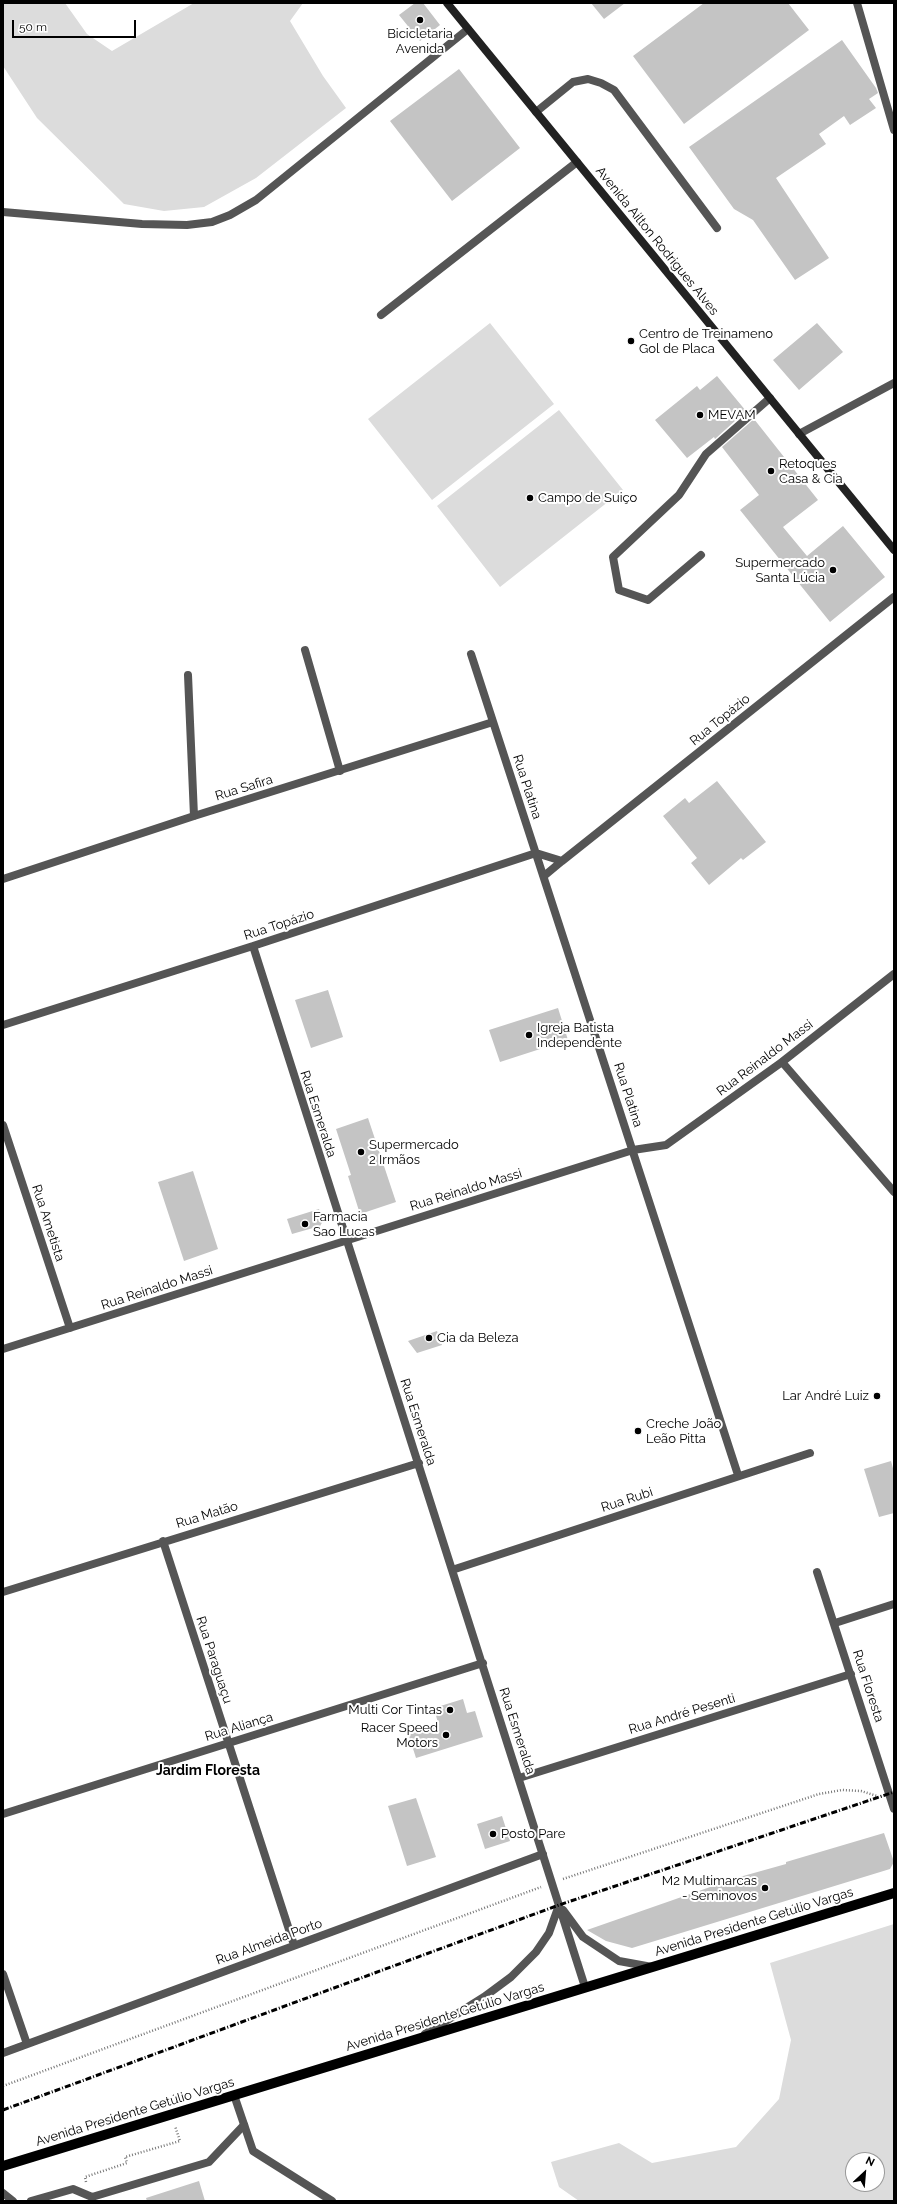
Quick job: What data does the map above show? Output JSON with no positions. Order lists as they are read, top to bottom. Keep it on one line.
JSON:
{"streets":{"main road":["Avenida Ailton Rodrigues Alves","Avenida Presidente Getúlio Vargas"],"street":["Rua Topázio","Rua Platina","Rua Safira","Rua Reinaldo Massi","Rua Esmeralda","Rua Ametista","Rua Rubi","Rua Matão","Rua Paraguaçu","Rua Floresta","Rua André Pesenti","Rua Aliança","Rua Almeida Porto"]},"crossings":[["Rua Topázio","Rua Platina"],["Rua Topázio","Rua Esmeralda"],["Rua Platina","Rua Safira"],["Rua Platina","Rua Reinaldo Massi"],["Rua Platina","Rua Rubi"],["Rua Reinaldo Massi","Rua Esmeralda"],["Rua Reinaldo Massi","Rua Ametista"],["Rua Esmeralda","Rua Rubi"],["Rua Esmeralda","Rua Matão"],["Rua Esmeralda","Rua André Pesenti"],["Rua Esmeralda","Rua Aliança"],["Rua Esmeralda","Avenida Presidente Getúlio Vargas"],["Rua Esmeralda","Rua Almeida Porto"],["Rua Matão","Rua Paraguaçu"],["Rua Paraguaçu","Rua Aliança"],["Rua Paraguaçu","Rua Almeida Porto"],["Rua Floresta","Rua André Pesenti"]],"districts":["Jardim Floresta"],"places":["Bicicletaria Avenida","Centro de Treinameno Gol de Placa","MEVAM","Retoques Casa & Cia","Campo de Suiço","Supermercado Santa Lúcia","Igreja Batista Independente","Supermercado 2 Irmãos","Farmacia Sao Lucas","Cia da Beleza","Lar André Luiz","Creche João Leão Pitta","Multi Cor Tintas","Racer Speed Motors","Posto Pare","M2 Multimarcas - Seminovos"],"scale_bar":"50 m","north":"top right"}
